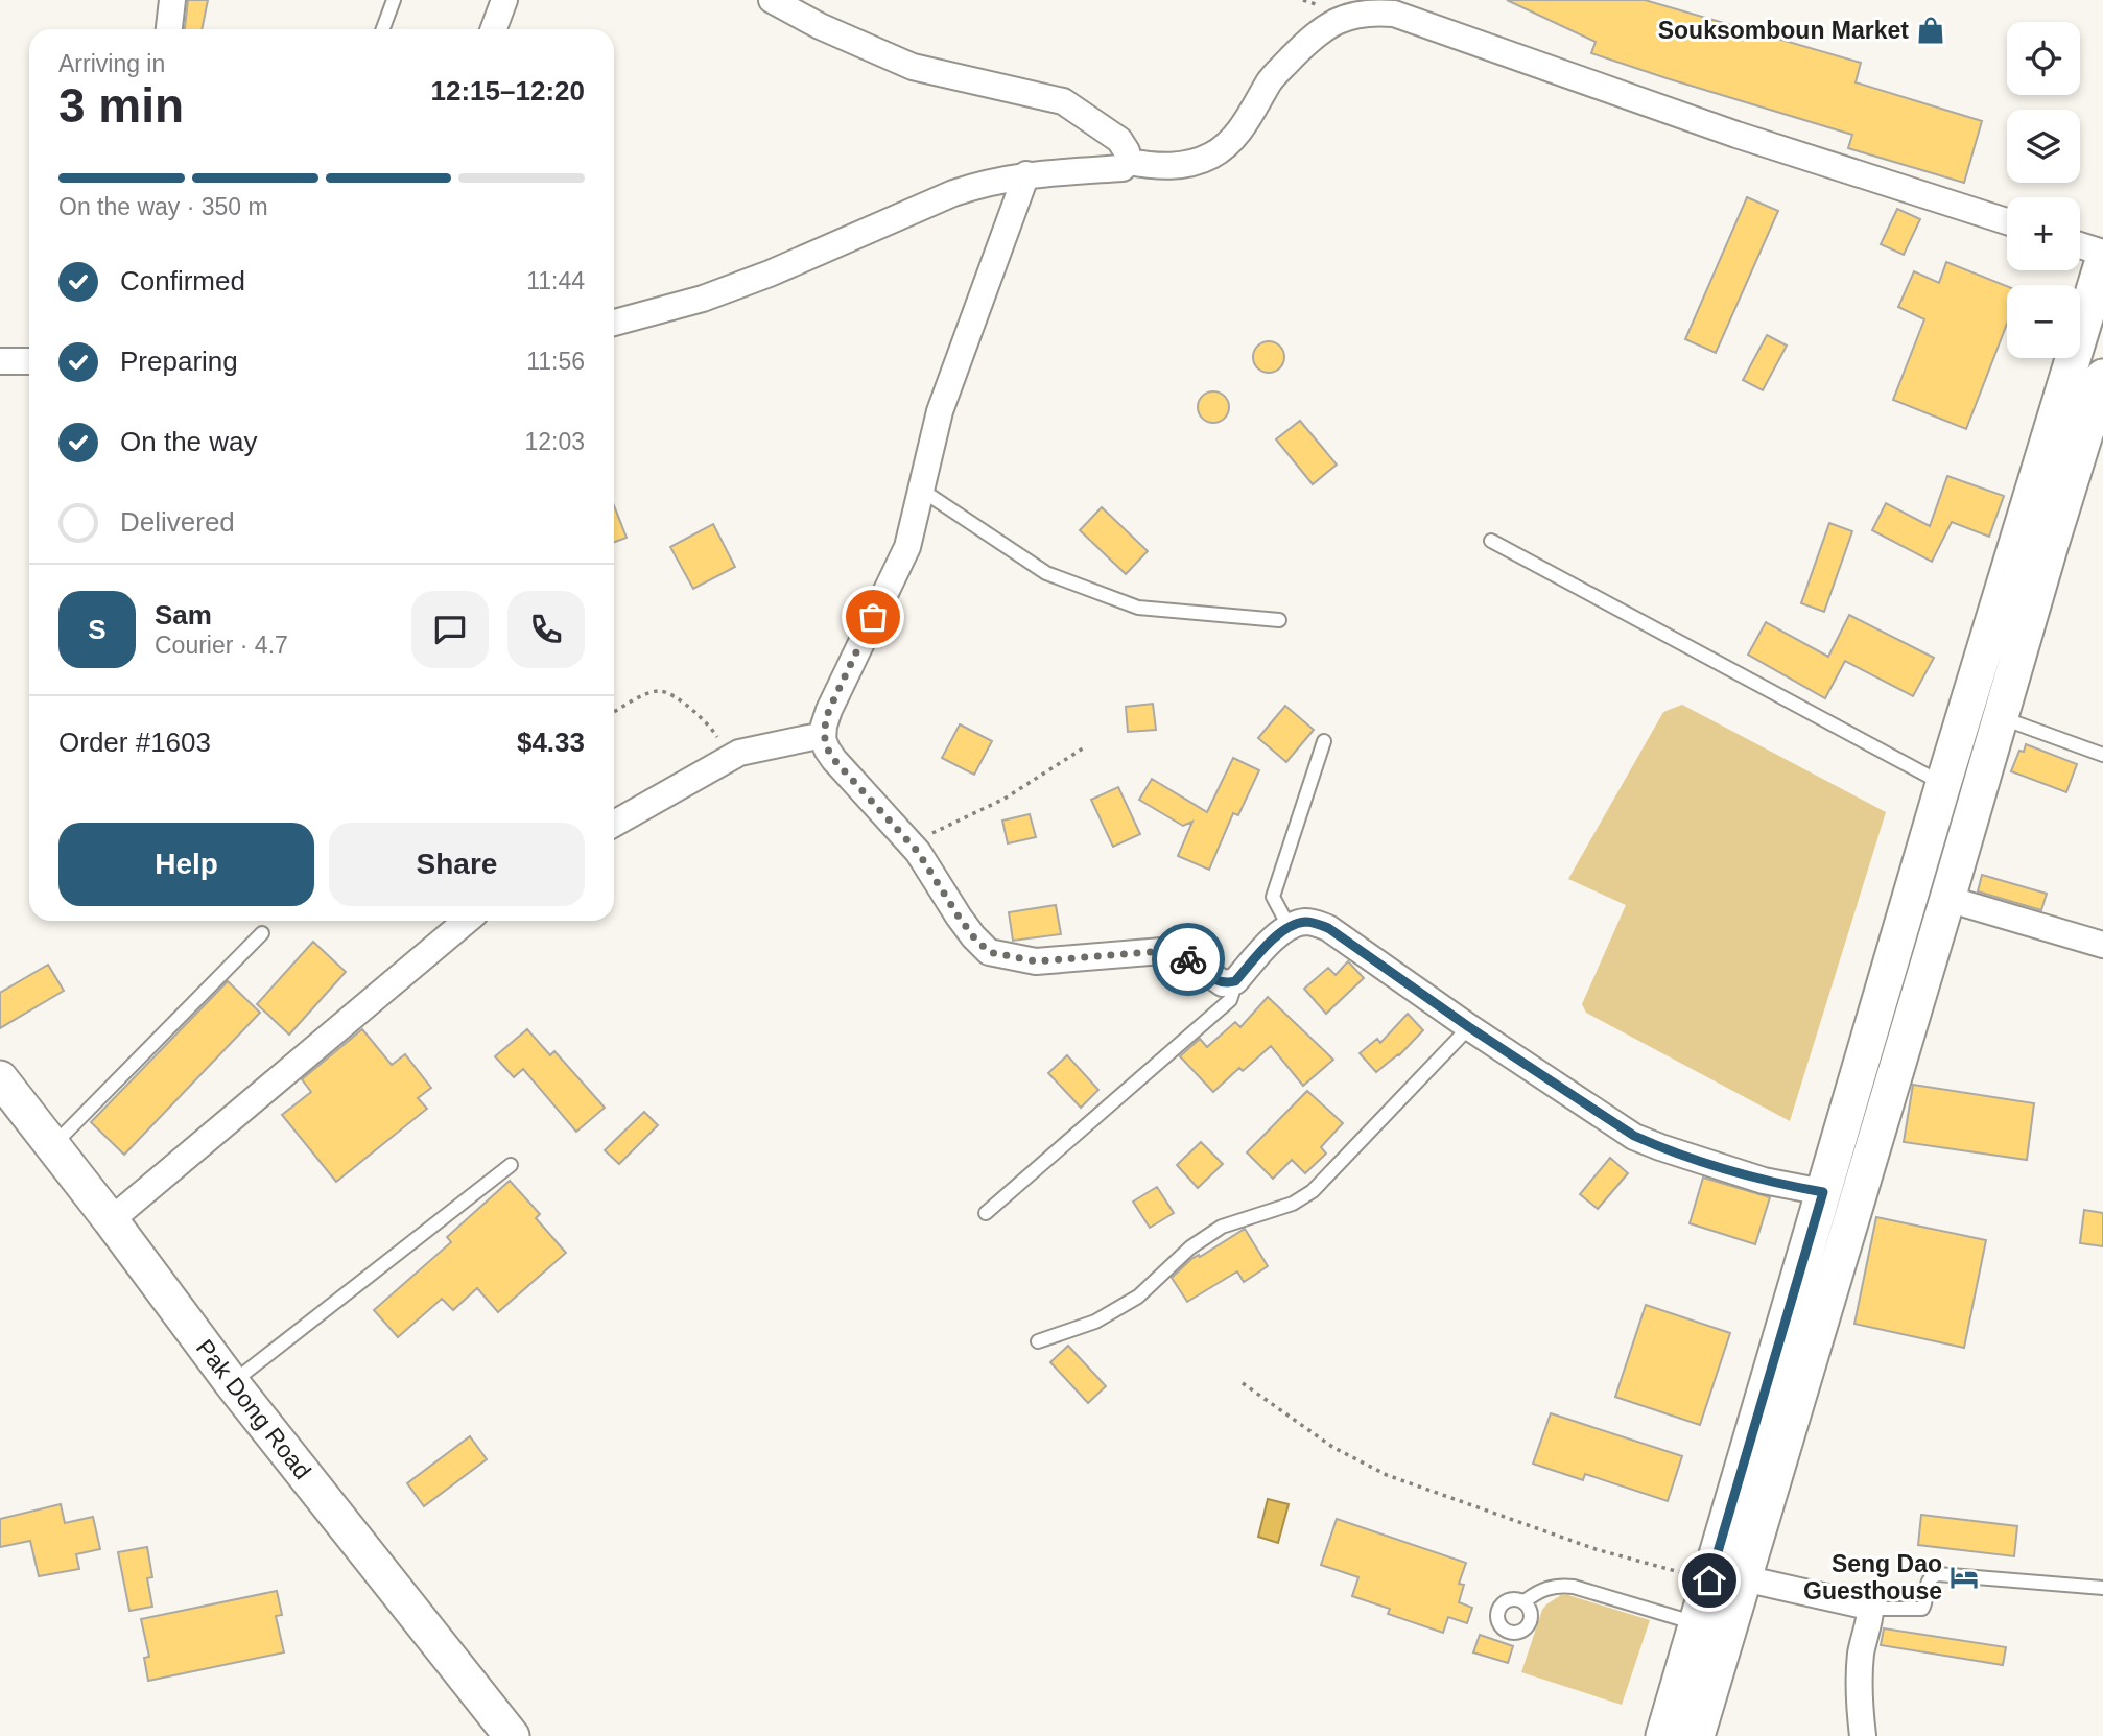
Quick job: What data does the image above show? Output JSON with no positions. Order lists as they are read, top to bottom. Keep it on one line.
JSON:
{"streets":{"main road":["Pak Dong Road"]},"places":{"shop":["Souksomboun Market"],"hotel":["Seng Dao Guesthouse"]},"page":{"map_buttons":["+","−"],"heading":["3 min","Arriving in","12:15–12:20"],"panel":["Sam","Courier · 4.7","Order #1603","$4.33"],"bar":"On the way · 350 m","list":[["Confirmed","11:44"],["Preparing","11:56"],["On the way","12:03"],"Delivered"],"round":"S","buttons":["Help","Share"]}}
